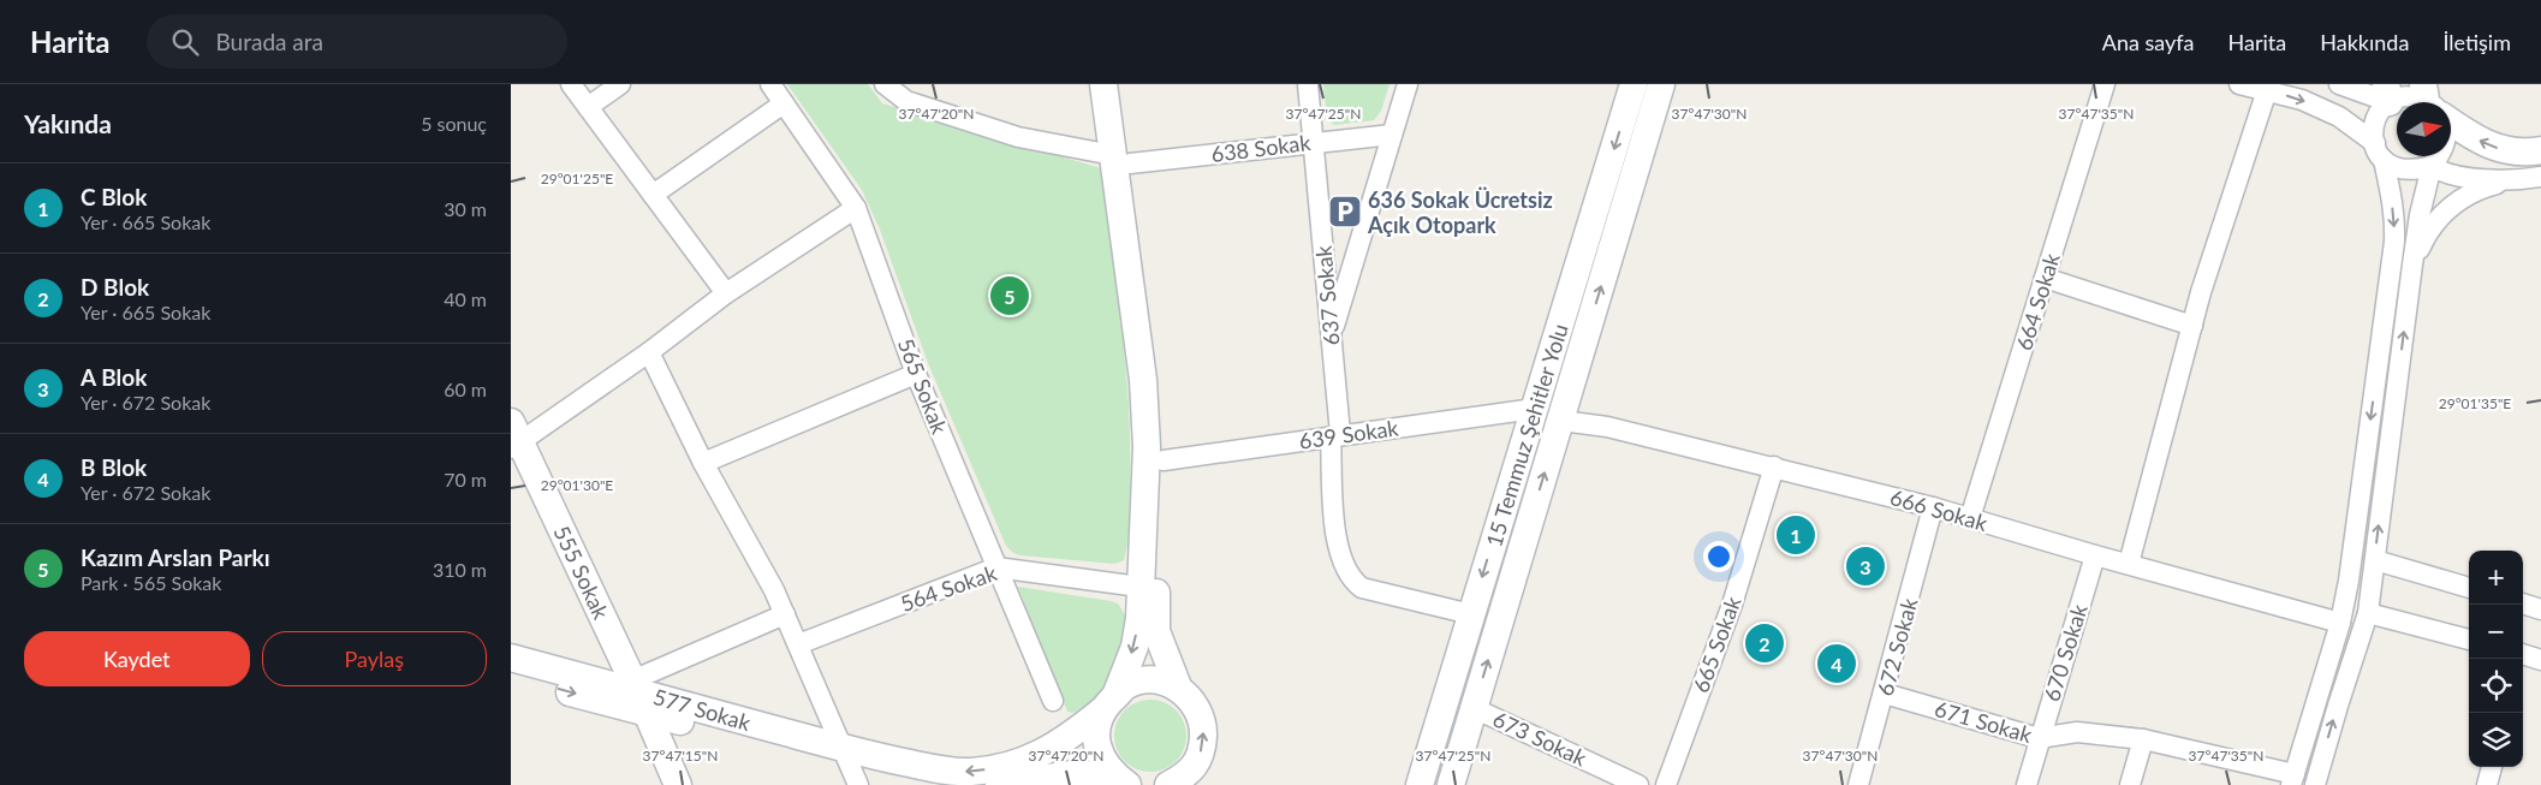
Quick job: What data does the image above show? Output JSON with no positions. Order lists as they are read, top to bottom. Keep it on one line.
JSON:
{"streets":{"street":["638 Sokak","637 Sokak","664 Sokak","565 Sokak","639 Sokak","15 Temmuz Şehitler Yolu","666 Sokak","555 Sokak","564 Sokak","665 Sokak","672 Sokak","670 Sokak","577 Sokak","671 Sokak","673 Sokak"]},"crossings":[["638 Sokak","637 Sokak"],["637 Sokak","639 Sokak"],["637 Sokak","15 Temmuz Şehitler Yolu"],["664 Sokak","666 Sokak"],["565 Sokak","564 Sokak"],["639 Sokak","15 Temmuz Şehitler Yolu"],["15 Temmuz Şehitler Yolu","666 Sokak"],["15 Temmuz Şehitler Yolu","673 Sokak"],["666 Sokak","665 Sokak"],["666 Sokak","672 Sokak"],["666 Sokak","670 Sokak"],["555 Sokak","577 Sokak"],["672 Sokak","671 Sokak"],["670 Sokak","671 Sokak"]],"places":{"parking":["636 Sokak Ücretsiz Açık Otopark"]},"north":"right","page":{"header":"Harita","search":"Burada ara","nav":["Ana sayfa","Harita","Hakkında","İletişim"],"heading":["Yakında","5 sonuç"],"list":[{"mark":"1","name":"C Blok","note":"Yer · 665 Sokak","value":"30 m"},{"mark":"2","name":"D Blok","note":"Yer · 665 Sokak","value":"40 m"},{"mark":"3","name":"A Blok","note":"Yer · 672 Sokak","value":"60 m"},{"mark":"4","name":"B Blok","note":"Yer · 672 Sokak","value":"70 m"},{"mark":"5","name":"Kazım Arslan Parkı","note":"Park · 565 Sokak","value":"310 m"}],"pins":["5","1","3","2","4"],"map_buttons":["+","−"],"buttons":["Kaydet","Paylaş"]},"coordinates":["37°47'20\"N","37°47'25\"N","37°47'30\"N","37°47'35\"N","29°01'25\"E","29°01'35\"E","29°01'30\"E","37°47'15\"N"]}
